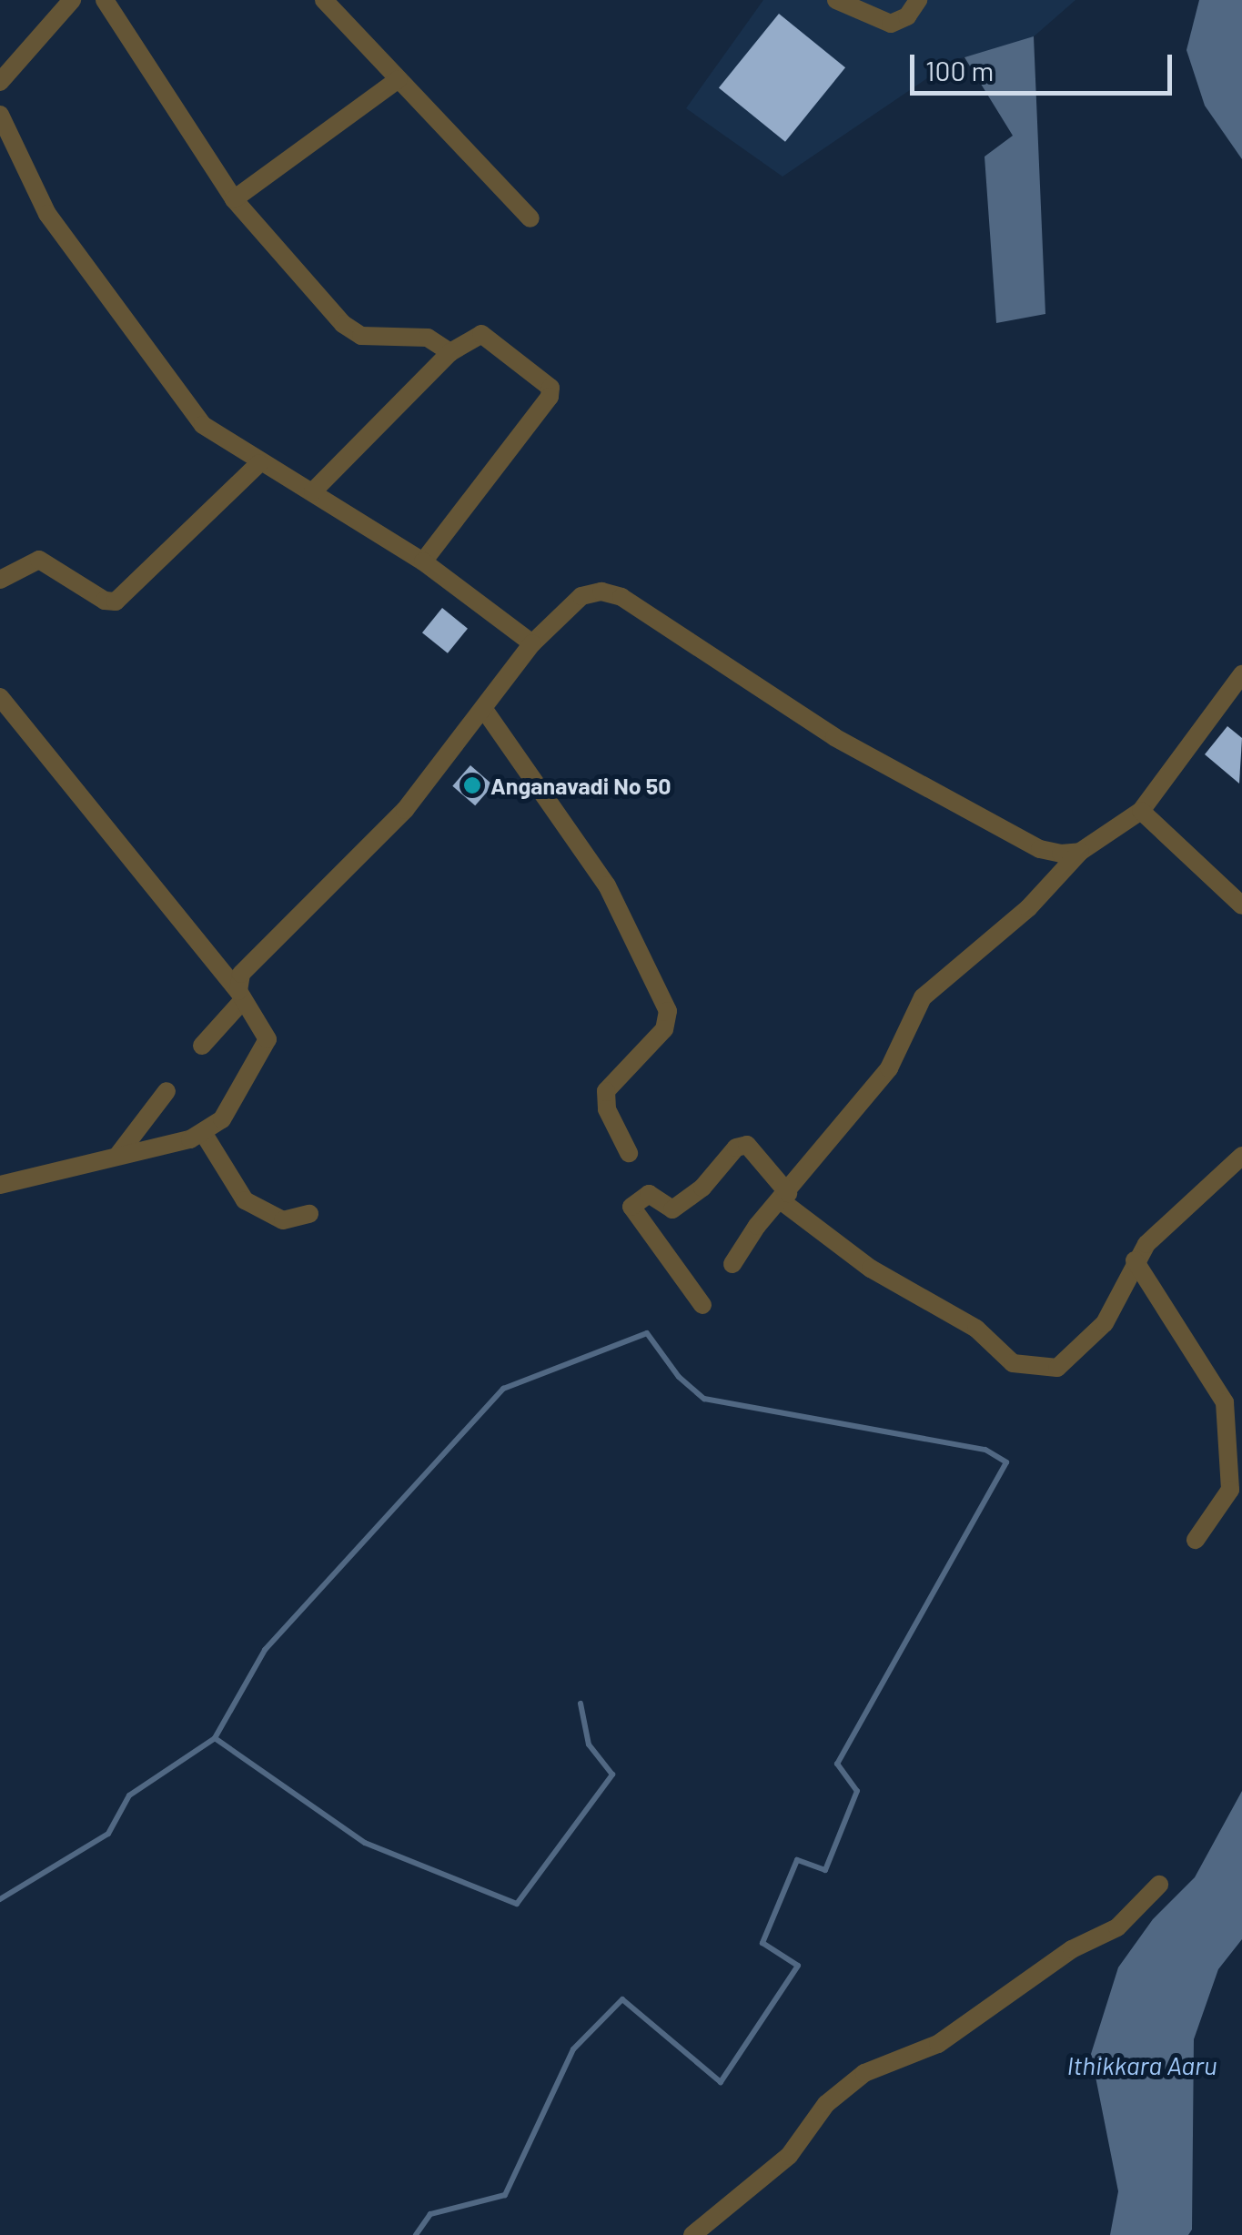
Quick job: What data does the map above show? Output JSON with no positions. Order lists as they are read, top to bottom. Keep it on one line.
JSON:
{"water":["Ithikkara Aaru"],"places":["Anganavadi No 50"],"scale_bar":"100 m"}
